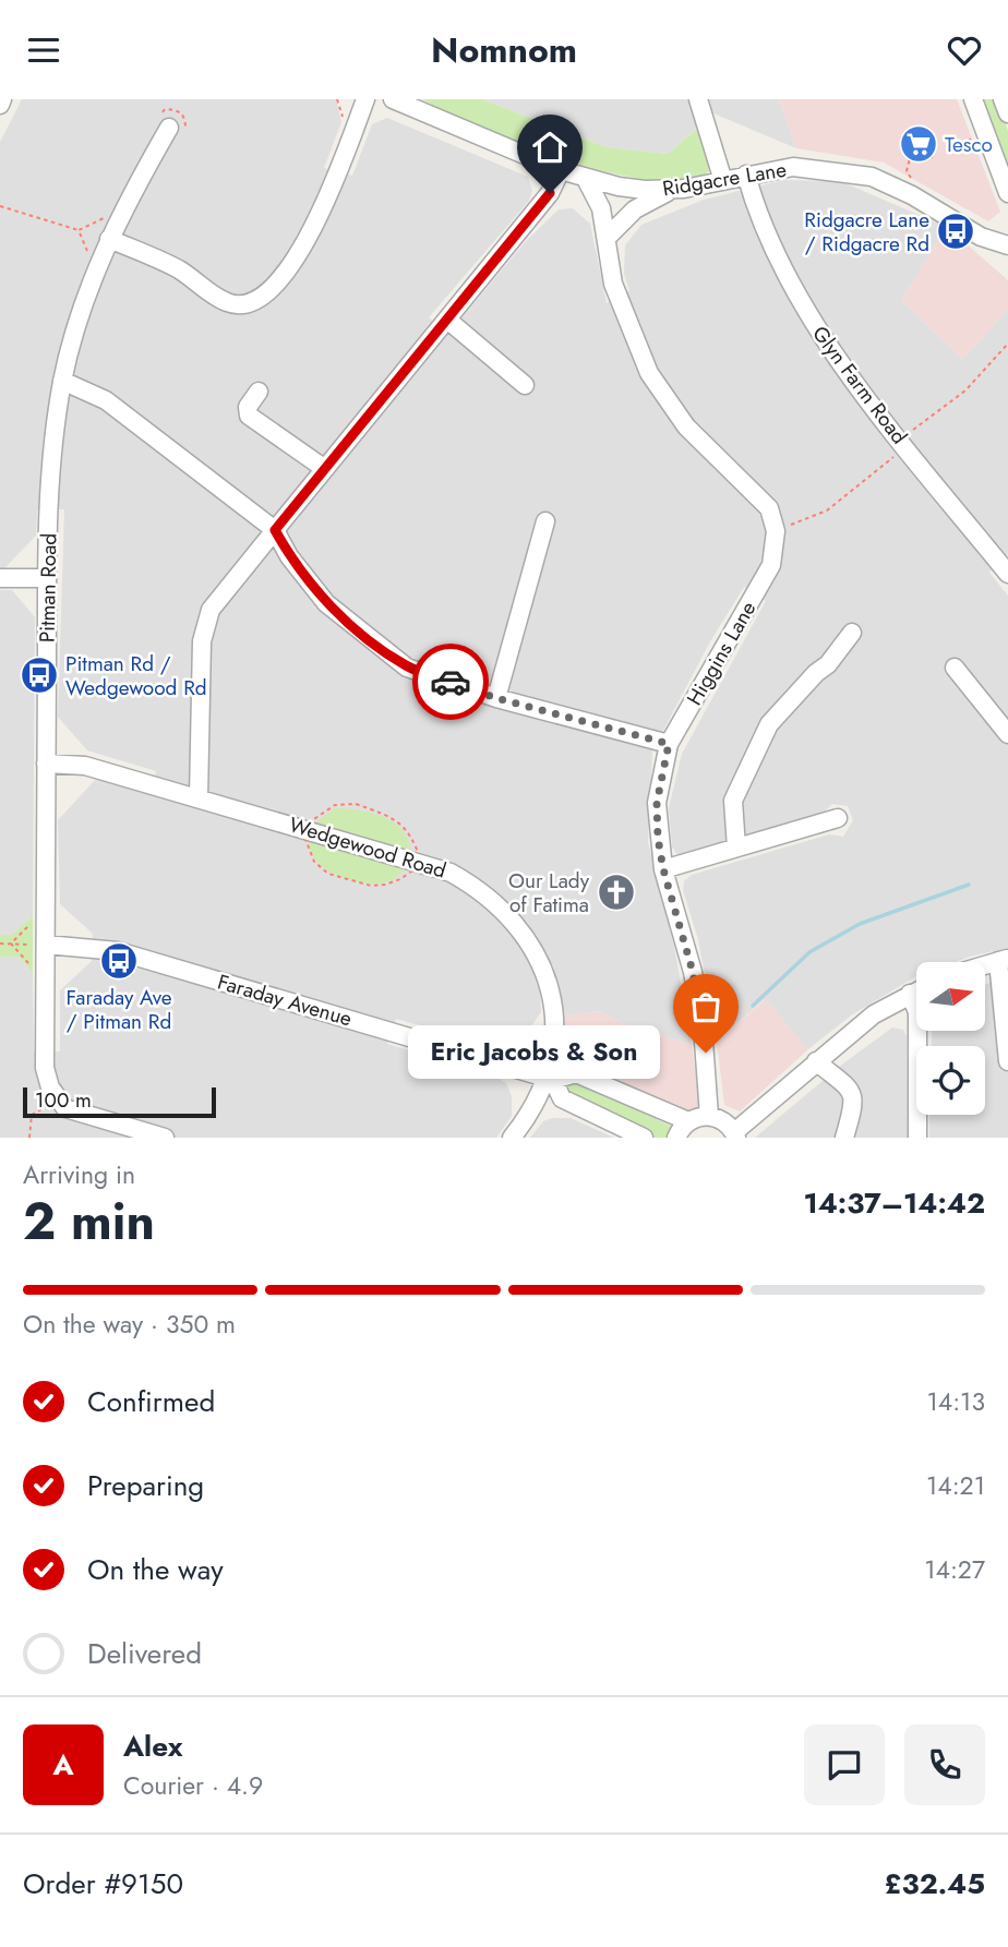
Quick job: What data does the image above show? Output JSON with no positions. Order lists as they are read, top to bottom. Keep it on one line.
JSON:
{"streets":{"street":["Ridgacre Lane","Glyn Farm Road","Pitman Road","Higgins Lane","Wedgewood Road","Faraday Avenue"]},"crossings":[["Ridgacre Lane","Glyn Farm Road"],["Pitman Road","Wedgewood Road"],["Pitman Road","Faraday Avenue"],["Wedgewood Road","Faraday Avenue"]],"places":{"supermarket":["Tesco"],"bus stop":["Ridgacre Lane / Ridgacre Rd","Pitman Rd / Wedgewood Rd","Faraday Ave / Pitman Rd"],"church":["Our Lady of Fatima"],"other":["Eric Jacobs & Son"]},"scale_bar":"100 m","north":"right","page":{"header":"Nomnom","bubble":"Eric Jacobs & Son","scale":"100 m","heading":["2 min","Arriving in","14:37–14:42"],"panel":["Alex","Courier · 4.9","Order #9150","£32.45"],"bar":"On the way · 350 m","list":[["Confirmed","14:13"],["Preparing","14:21"],["On the way","14:27"],"Delivered"],"round":"A"}}
